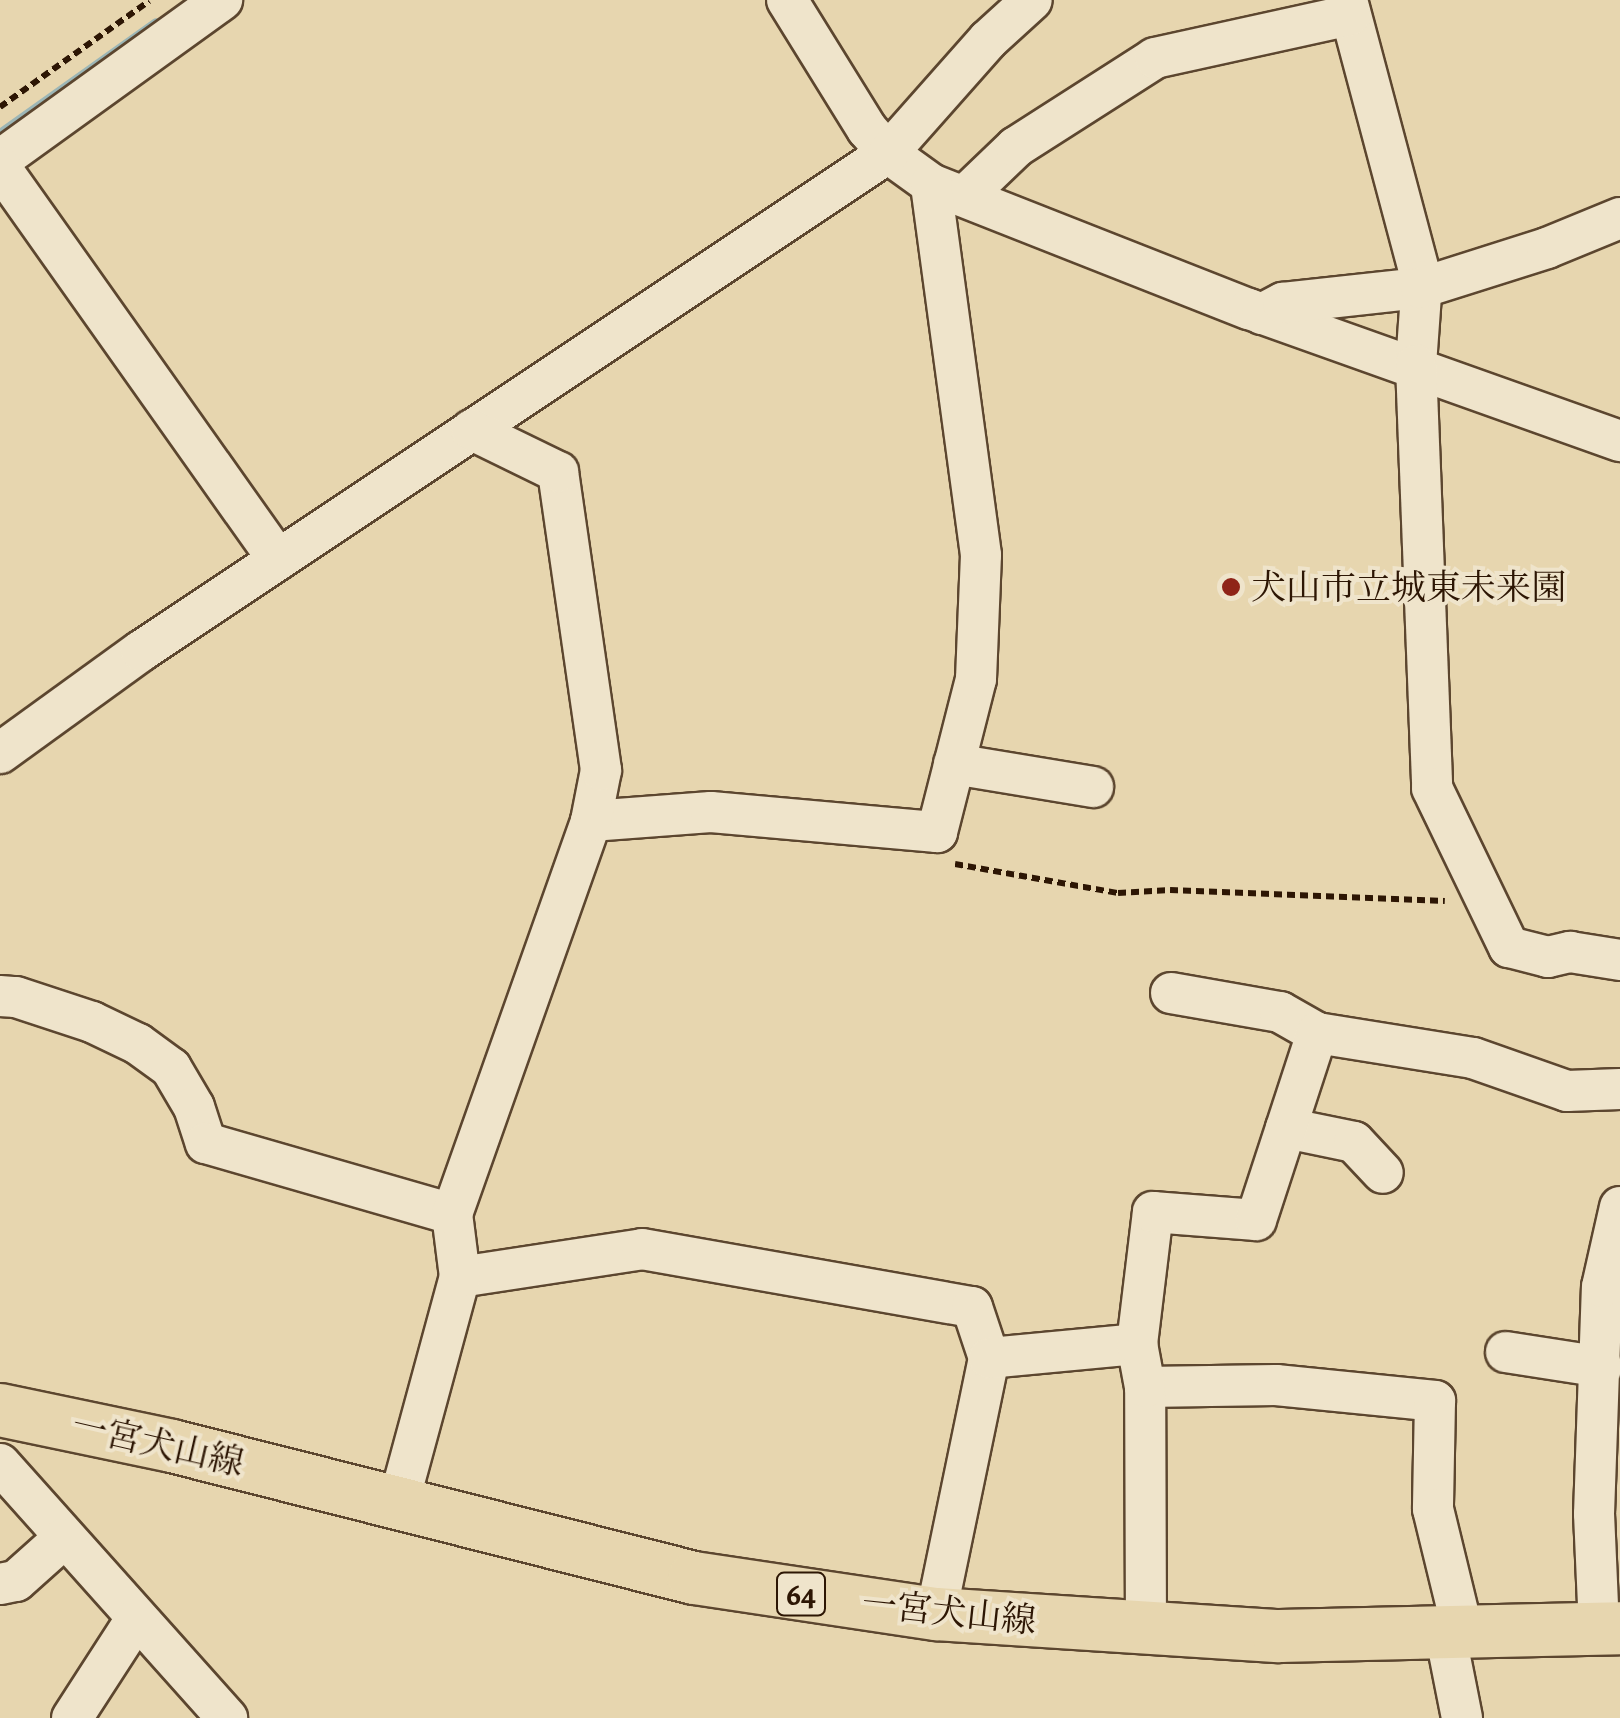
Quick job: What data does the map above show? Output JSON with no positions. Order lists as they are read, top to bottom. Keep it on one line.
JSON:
{"streets":{"main road":["一宮犬山線","64"]},"places":["犬山市立城東未来園"]}
